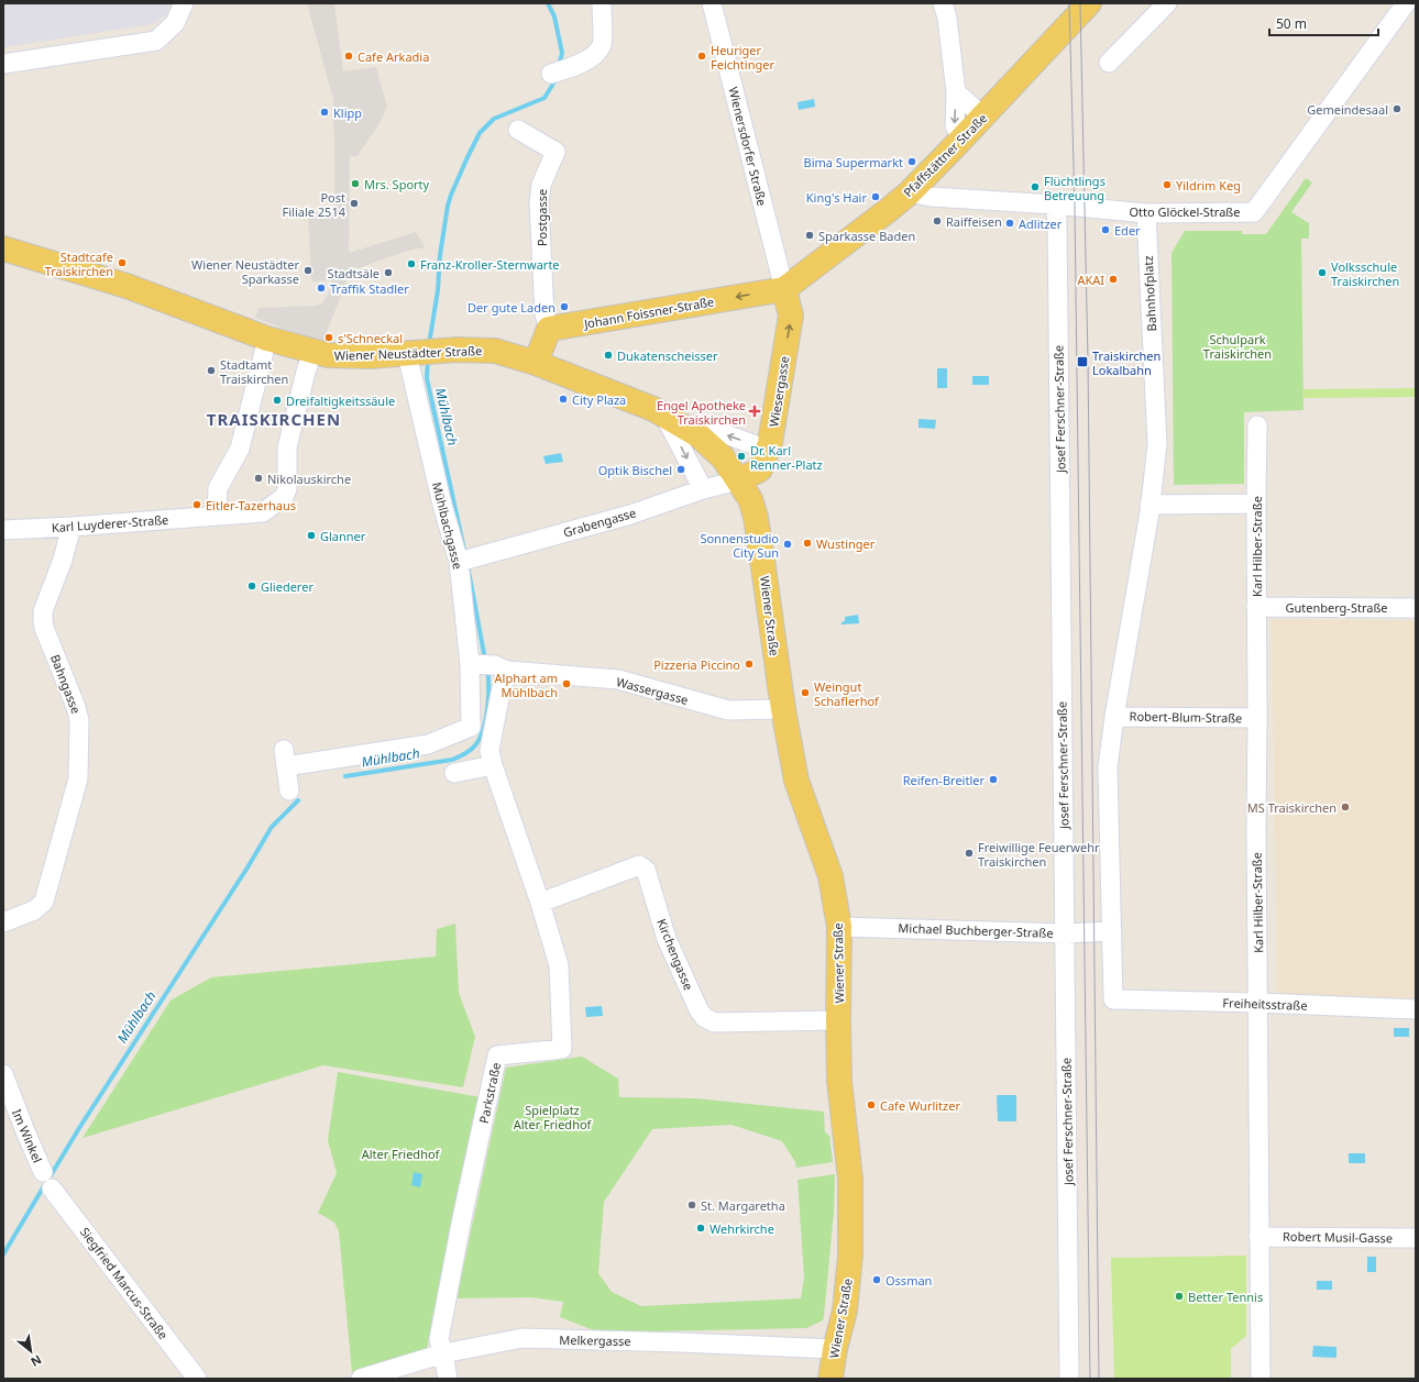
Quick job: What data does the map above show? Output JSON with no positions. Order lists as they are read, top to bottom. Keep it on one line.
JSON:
{"streets":{"main road":["Pfaffstättner Straße","Johann Foissner-Straße","Wiener Neustädter Straße","Wiesergasse","Wiener Straße"],"street":["Wienersdorfer Straße","Otto Glöckel-Straße","Postgasse","Bahnhofplatz","Josef Ferschner-Straße","Grabengasse","Karl Luyderer-Straße","Mühlbachgasse","Karl Hilber-Straße","Gutenberg-Straße","Bahngasse","Wassergasse","Robert-Blum-Straße","Michael Buchberger-Straße","Kirchengasse","Freiheitsstraße","Parkstraße","Im Winkel","Robert Musil-Gasse","Siegfried Marcus-Straße","Melkergasse"]},"crossings":[["Wienersdorfer Straße","Pfaffstättner Straße"],["Wienersdorfer Straße","Johann Foissner-Straße"],["Wienersdorfer Straße","Wiesergasse"],["Pfaffstättner Straße","Otto Glöckel-Straße"],["Pfaffstättner Straße","Johann Foissner-Straße"],["Pfaffstättner Straße","Wiesergasse"],["Otto Glöckel-Straße","Bahnhofplatz"],["Otto Glöckel-Straße","Josef Ferschner-Straße"],["Postgasse","Johann Foissner-Straße"],["Johann Foissner-Straße","Wiesergasse"],["Wiener Neustädter Straße","Wiesergasse"],["Wiener Neustädter Straße","Grabengasse"],["Wiener Neustädter Straße","Karl Luyderer-Straße"],["Wiener Neustädter Straße","Mühlbachgasse"],["Wiener Neustädter Straße","Wiener Straße"],["Wiesergasse","Grabengasse"],["Wiesergasse","Wiener Straße"],["Josef Ferschner-Straße","Michael Buchberger-Straße"],["Grabengasse","Mühlbachgasse"],["Grabengasse","Wiener Straße"],["Karl Luyderer-Straße","Bahngasse"],["Mühlbachgasse","Wassergasse"],["Mühlbachgasse","Parkstraße"],["Karl Hilber-Straße","Gutenberg-Straße"],["Karl Hilber-Straße","Robert-Blum-Straße"],["Karl Hilber-Straße","Freiheitsstraße"],["Karl Hilber-Straße","Robert Musil-Gasse"],["Wiener Straße","Wassergasse"],["Wiener Straße","Michael Buchberger-Straße"],["Wiener Straße","Kirchengasse"],["Wiener Straße","Melkergasse"],["Michael Buchberger-Straße","Freiheitsstraße"],["Kirchengasse","Parkstraße"],["Parkstraße","Melkergasse"]],"one_way":["Johann Foissner-Straße","Wiesergasse"],"districts":["TRAISKIRCHEN"],"water":["Mühlbach"],"parks":["Schulpark Traiskirchen","Spielplatz Alter Friedhof","Alter Friedhof"],"places":{"other":["Cafe Arkadia","Heuriger Feichtinger","Gemeindesaal","Klipp","Bima Supermarkt","Mrs. Sporty","Yildrim Keg","Flüchtlings Betreuung","King's Hair","Post Filiale 2514","Raiffeisen","Adlitzer","Eder","Sparkasse Baden","Stadtcafe Traiskirchen","Franz-Kroller-Sternwarte","Wiener Neustädter Sparkasse","Stadtsäle","Volksschule Traiskirchen","AKAI","Traffik Stadler","Der gute Laden","s'Schneckal","Dukatenscheisser","Stadtamt Traiskirchen","City Plaza","Dreifaltigkeitssäule","Dr. Karl Renner-Platz","Optik Bischel","Nikolauskirche","Eitler-Tazerhaus","Glanner","Wustinger","Sonnenstudio City Sun","Gliederer","Pizzeria Piccino","Alphart am Mühlbach","Weingut Schaflerhof","Reifen-Breitler","MS Traiskirchen","Freiwillige Feuerwehr Traiskirchen","Cafe Wurlitzer","St. Margaretha","Wehrkirche","Ossman","Better Tennis"],"transit":["Traiskirchen Lokalbahn"],"health":["Engel Apotheke Traiskirchen"]},"scale_bar":"50 m","north":"bottom right"}
